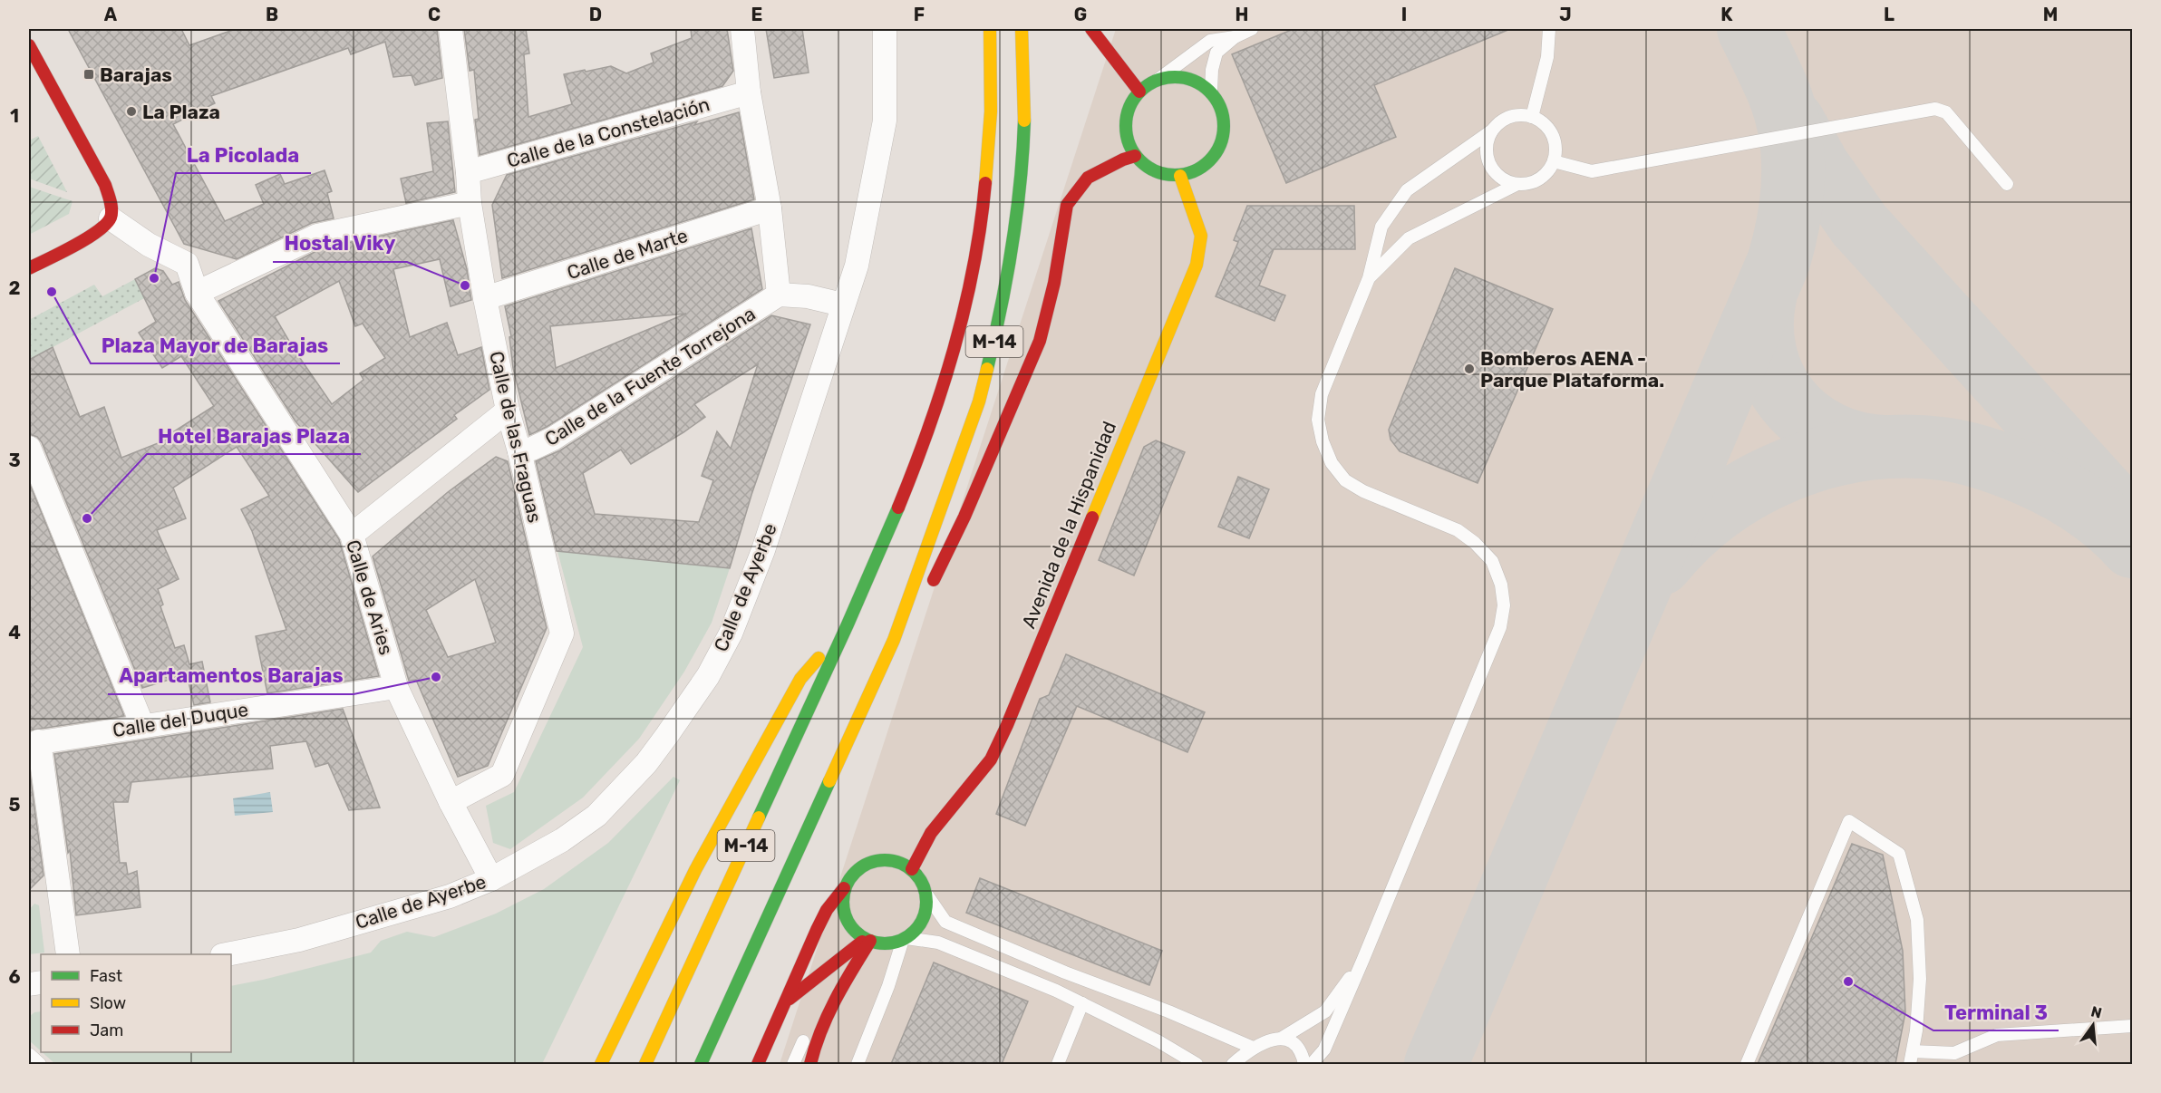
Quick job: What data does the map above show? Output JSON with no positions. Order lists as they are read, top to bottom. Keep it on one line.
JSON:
{"streets":{"main road":["M-14","Avenida de la Hispanidad"],"street":["Calle de la Constelación","Calle de Marte","Calle de la Fuente Torrejona","Calle de las Fraguas","Calle de Ayerbe","Calle de Aries","Calle del Duque"]},"crossings":[["Calle de la Constelación","Calle de las Fraguas"],["Calle de Marte","Calle de las Fraguas"],["Calle de la Fuente Torrejona","Calle de las Fraguas"],["Calle de las Fraguas","Calle de Aries"],["Calle de Ayerbe","Calle de Aries"],["Calle de Aries","Calle del Duque"]],"places":{"transit":["Barajas"],"other":["La Plaza","La Picolada","Hostal Viky","Plaza Mayor de Barajas","Bomberos AENA - Parque Plataforma.","Hotel Barajas Plaza","Apartamentos Barajas","Terminal 3"]},"legend":["Fast","Slow","Jam"],"north":"top","grid":{"columns":["A","B","C","D","E","F","G","H","I","J","K","L","M"],"rows":["1","2","3","4","5","6"]}}
